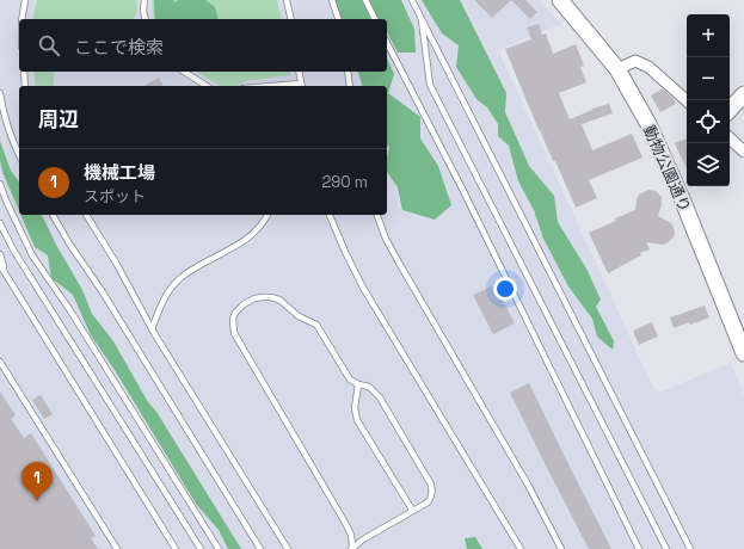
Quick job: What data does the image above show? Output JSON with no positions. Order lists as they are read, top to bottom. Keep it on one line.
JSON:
{"streets":{"street":["動物公園通り"]},"page":{"map_buttons":["+","−"],"search":"ここで検索","heading":"周辺","list":[{"mark":"1","name":"機械工場","note":"スポット","value":"290 m"}],"pins":"1"}}
